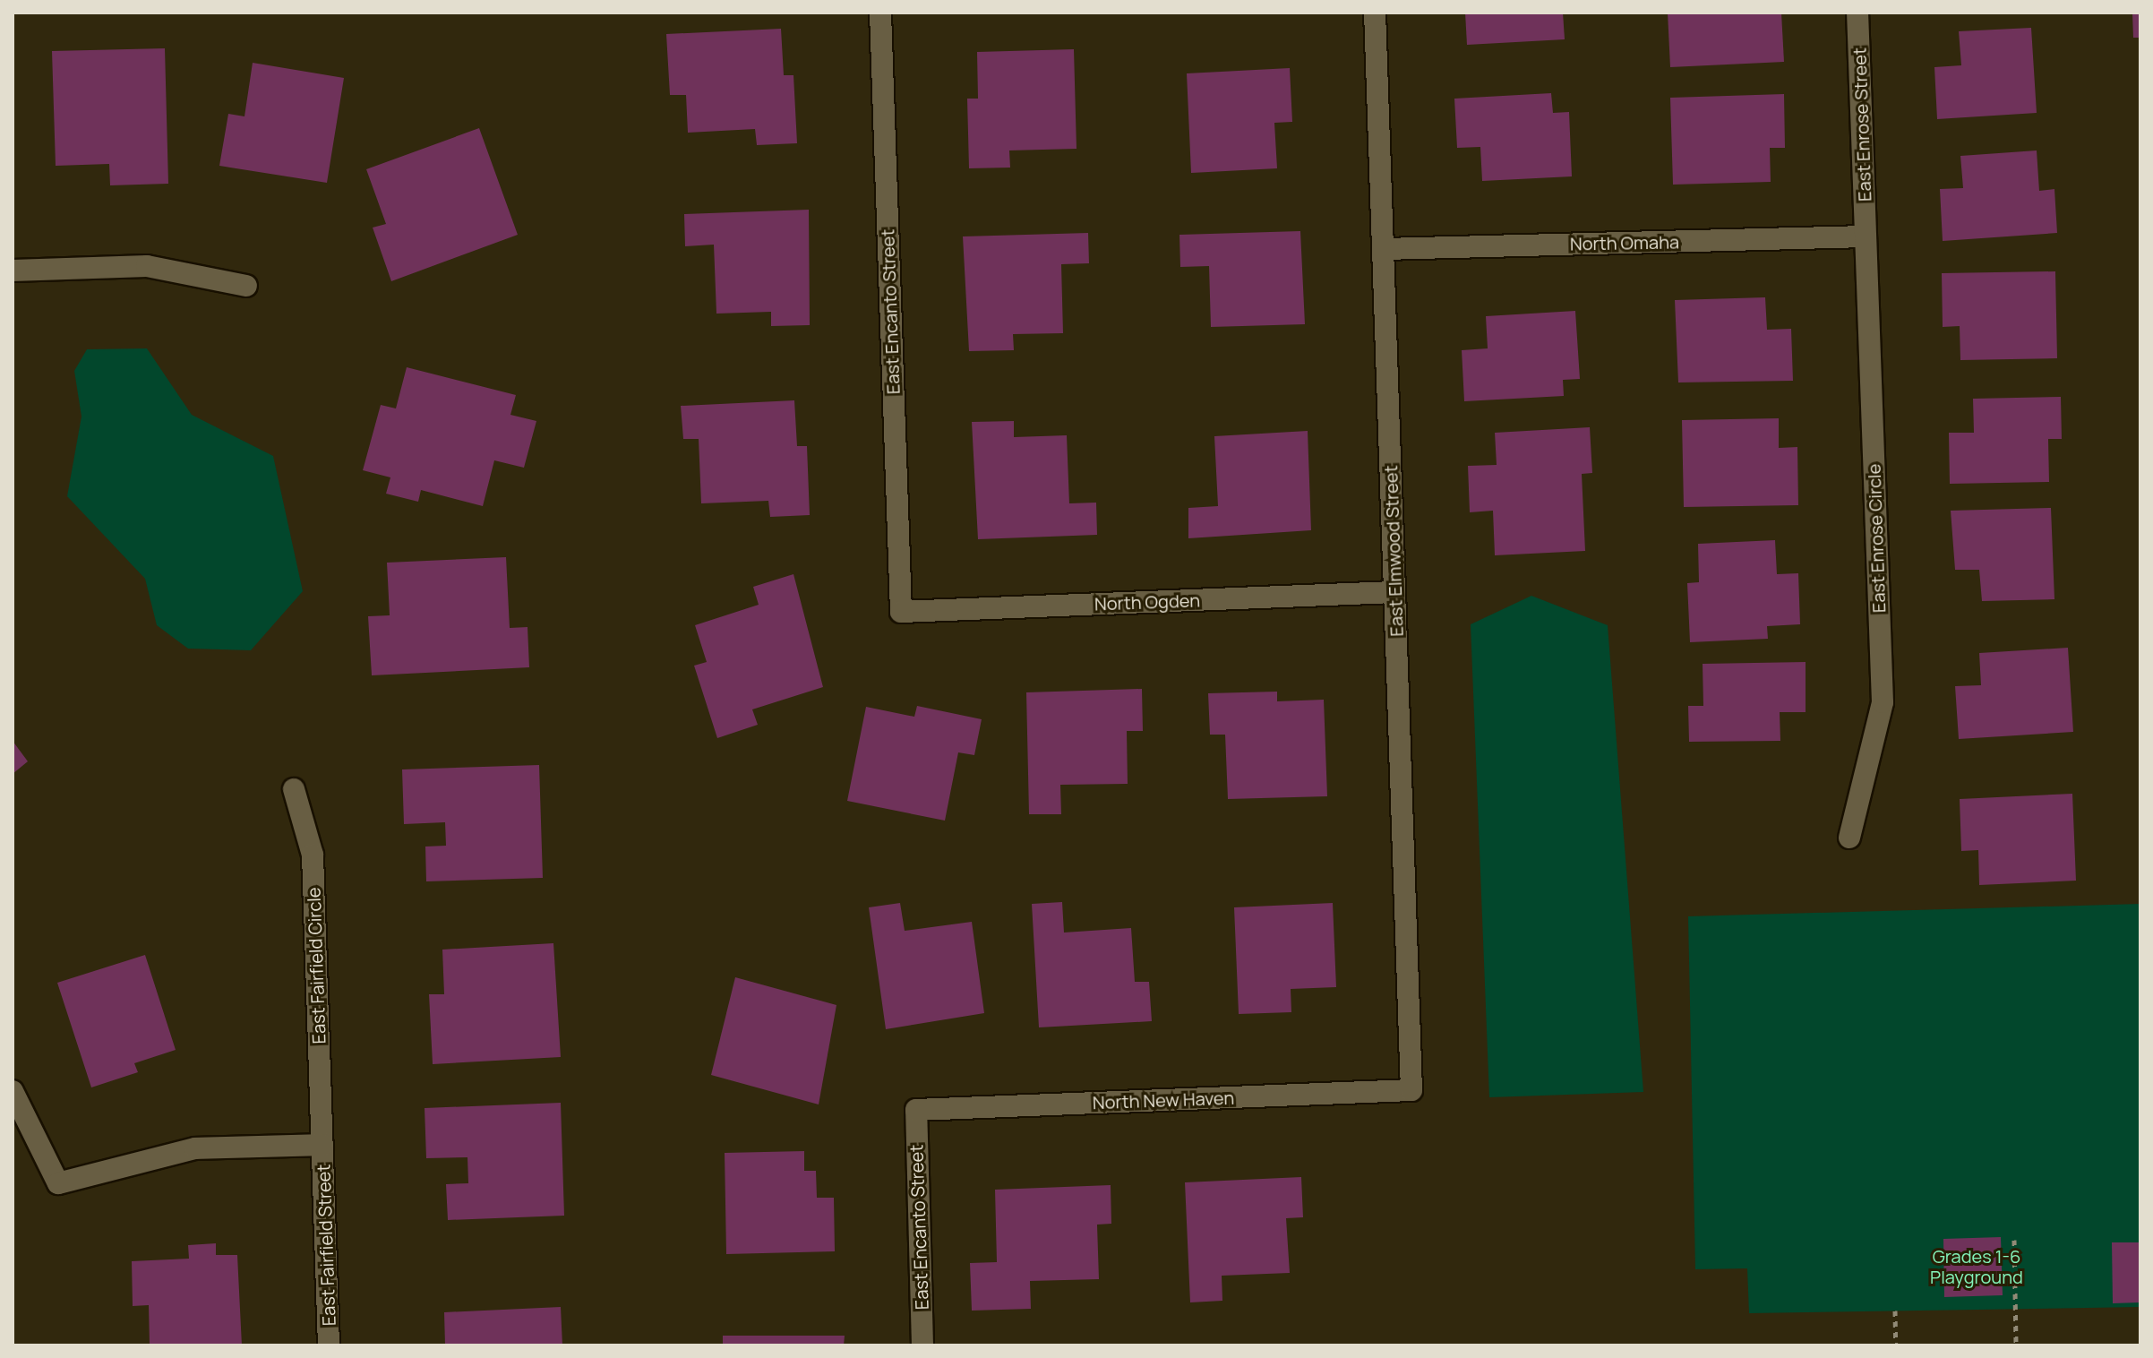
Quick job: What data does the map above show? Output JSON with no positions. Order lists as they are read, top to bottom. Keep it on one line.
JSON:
{"streets":{"street":["East Enrose Street","North Omaha","East Encanto Street","East Enrose Circle","East Elmwood Street","North Ogden","East Fairfield Circle","North New Haven","East Fairfield Street"]},"crossings":[["East Enrose Street","North Omaha"],["East Enrose Street","East Enrose Circle"],["North Omaha","East Enrose Circle"],["North Omaha","East Elmwood Street"],["East Encanto Street","North Ogden"],["East Encanto Street","North New Haven"],["East Elmwood Street","North Ogden"],["East Elmwood Street","North New Haven"],["East Fairfield Circle","East Fairfield Street"]],"parks":["Grades 1-6 Playground"]}
